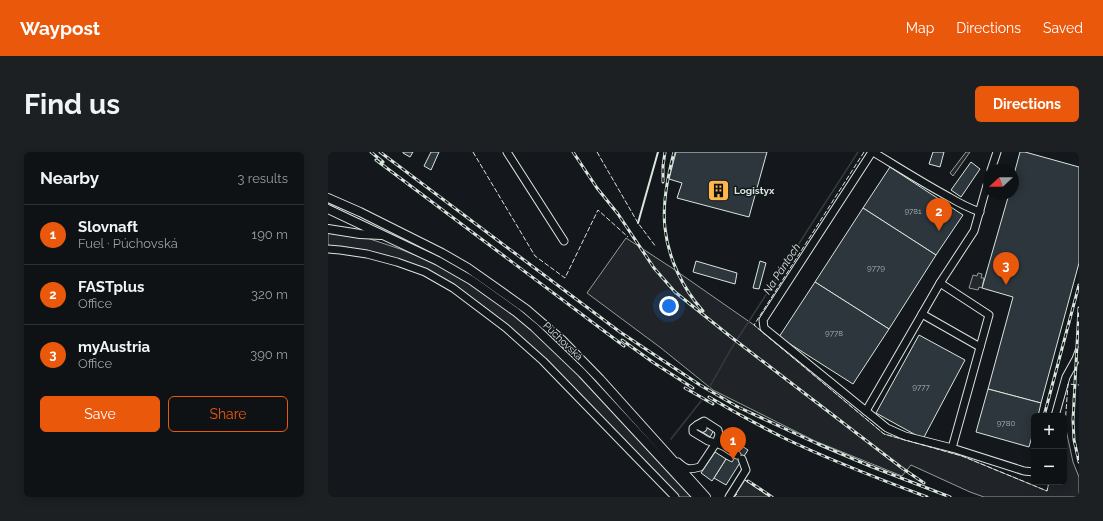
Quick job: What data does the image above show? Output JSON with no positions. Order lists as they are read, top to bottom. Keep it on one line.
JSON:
{"streets":{"main road":["Púchovská"]},"water":["Na Pántoch"],"places":{"building":["Logistyx"]},"house_numbers":["9781","9779","9778","9777","9780"],"north":"left","page":{"header":"Waypost","nav":["Map","Directions","Saved"],"buttons":["Directions",["Save","Share"]],"title":"Find us","heading":["Nearby","3 results"],"pins":["2","3","1"],"list":[{"mark":"1","name":"Slovnaft","note":"Fuel · Púchovská","value":"190 m"},{"mark":"2","name":"FASTplus","note":"Office","value":"320 m"},{"mark":"3","name":"myAustria","note":"Office","value":"390 m"}],"map_buttons":["+","−"]}}
